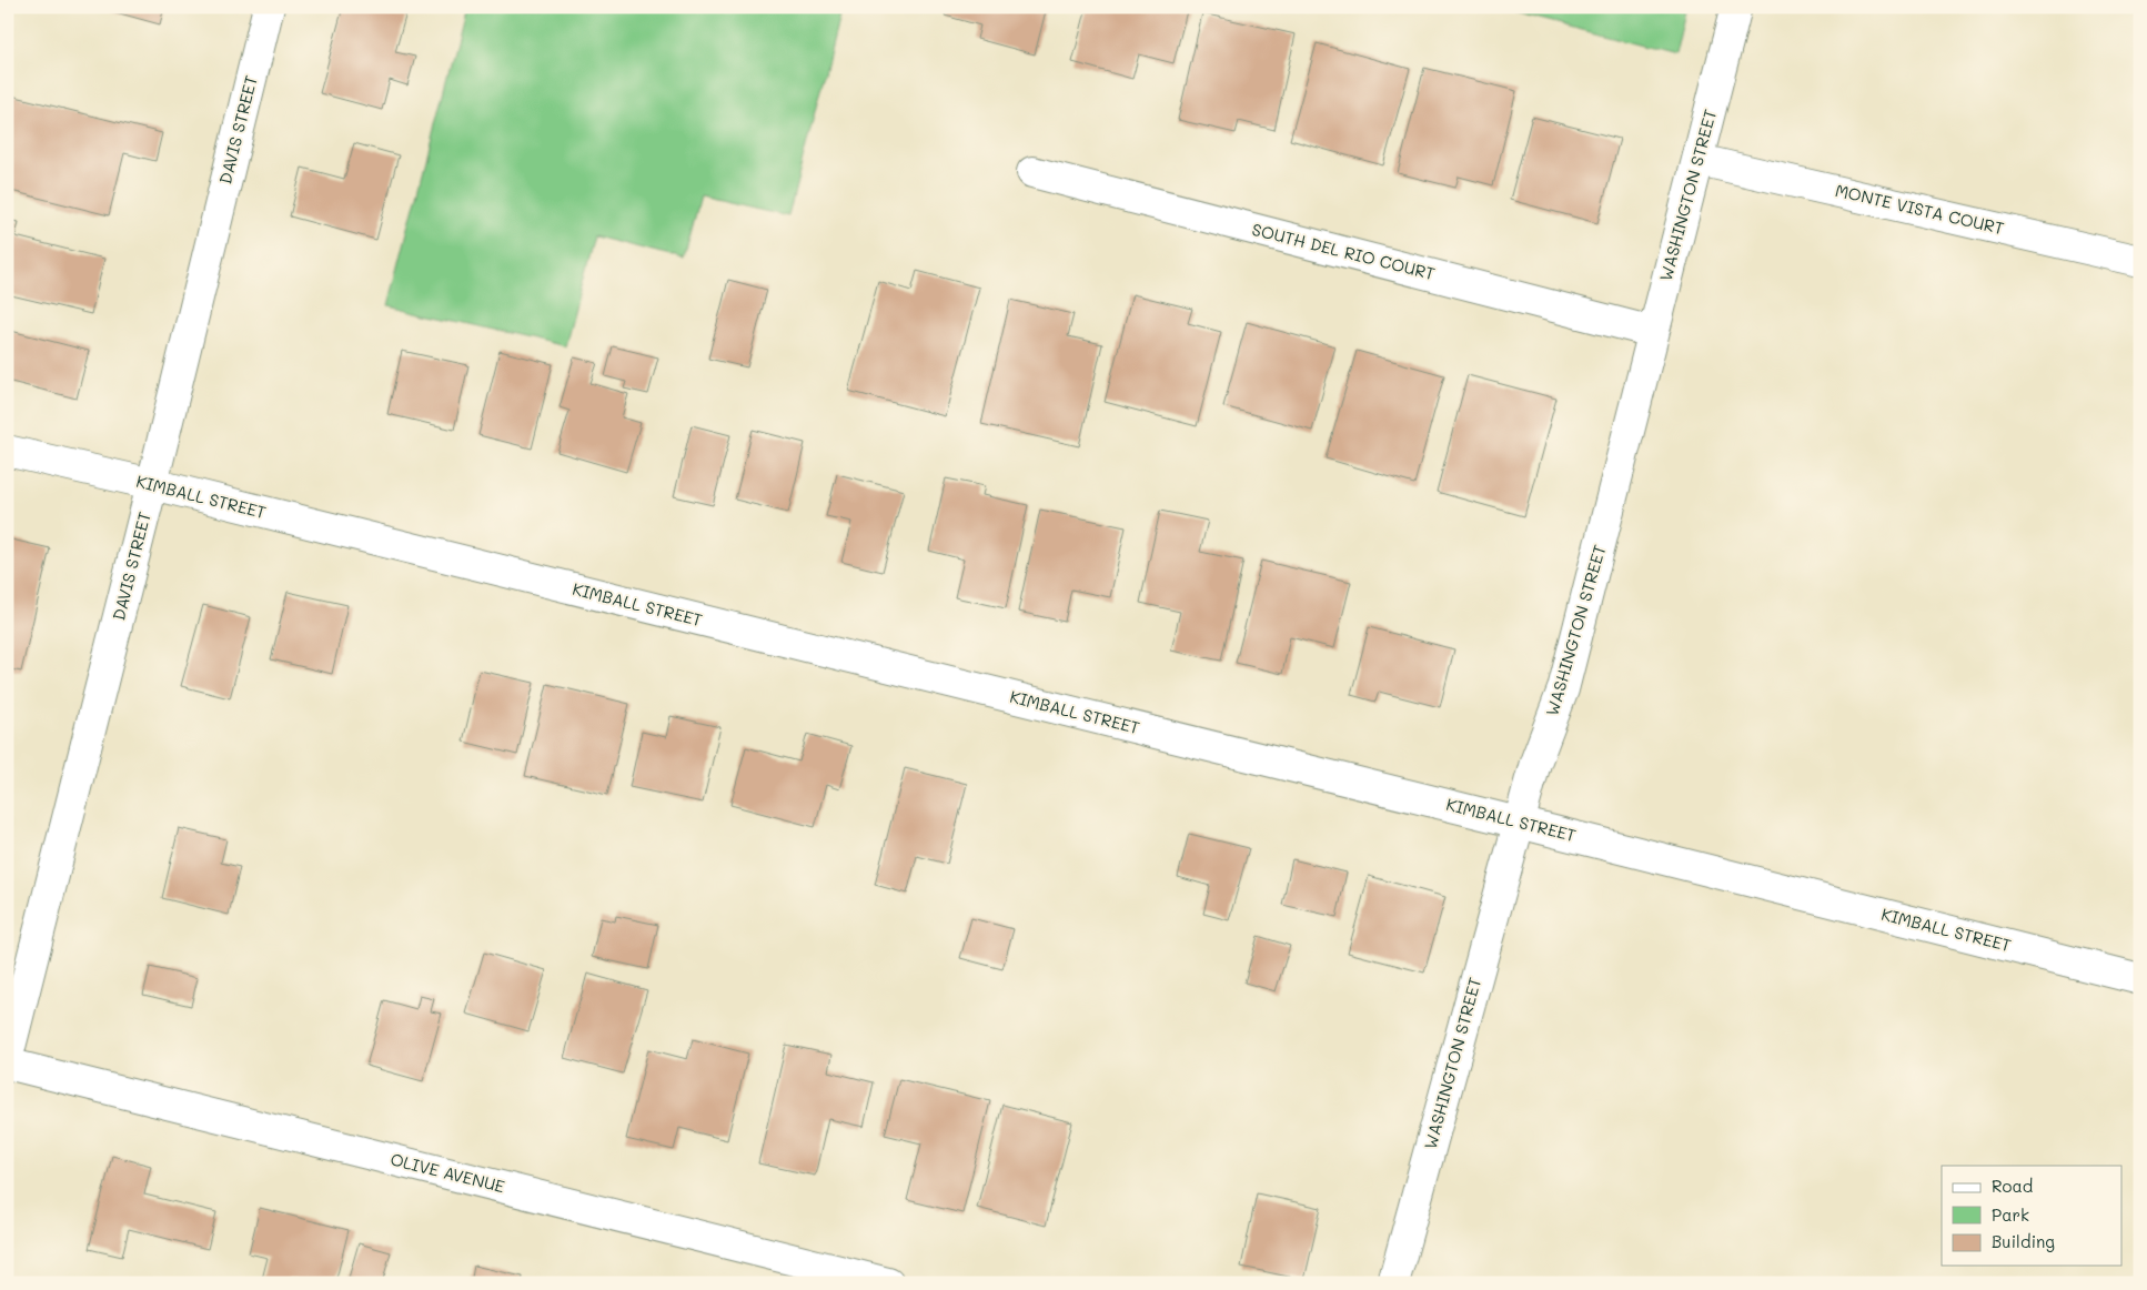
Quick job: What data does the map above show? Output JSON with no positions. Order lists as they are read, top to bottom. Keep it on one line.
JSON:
{"streets":{"street":["DAVIS STREET","WASHINGTON STREET","MONTE VISTA COURT","SOUTH DEL RIO COURT","KIMBALL STREET","OLIVE AVENUE"]},"crossings":[["DAVIS STREET","KIMBALL STREET"],["DAVIS STREET","OLIVE AVENUE"],["WASHINGTON STREET","MONTE VISTA COURT"],["WASHINGTON STREET","SOUTH DEL RIO COURT"],["WASHINGTON STREET","KIMBALL STREET"]],"legend":["Road","Park","Building"]}
